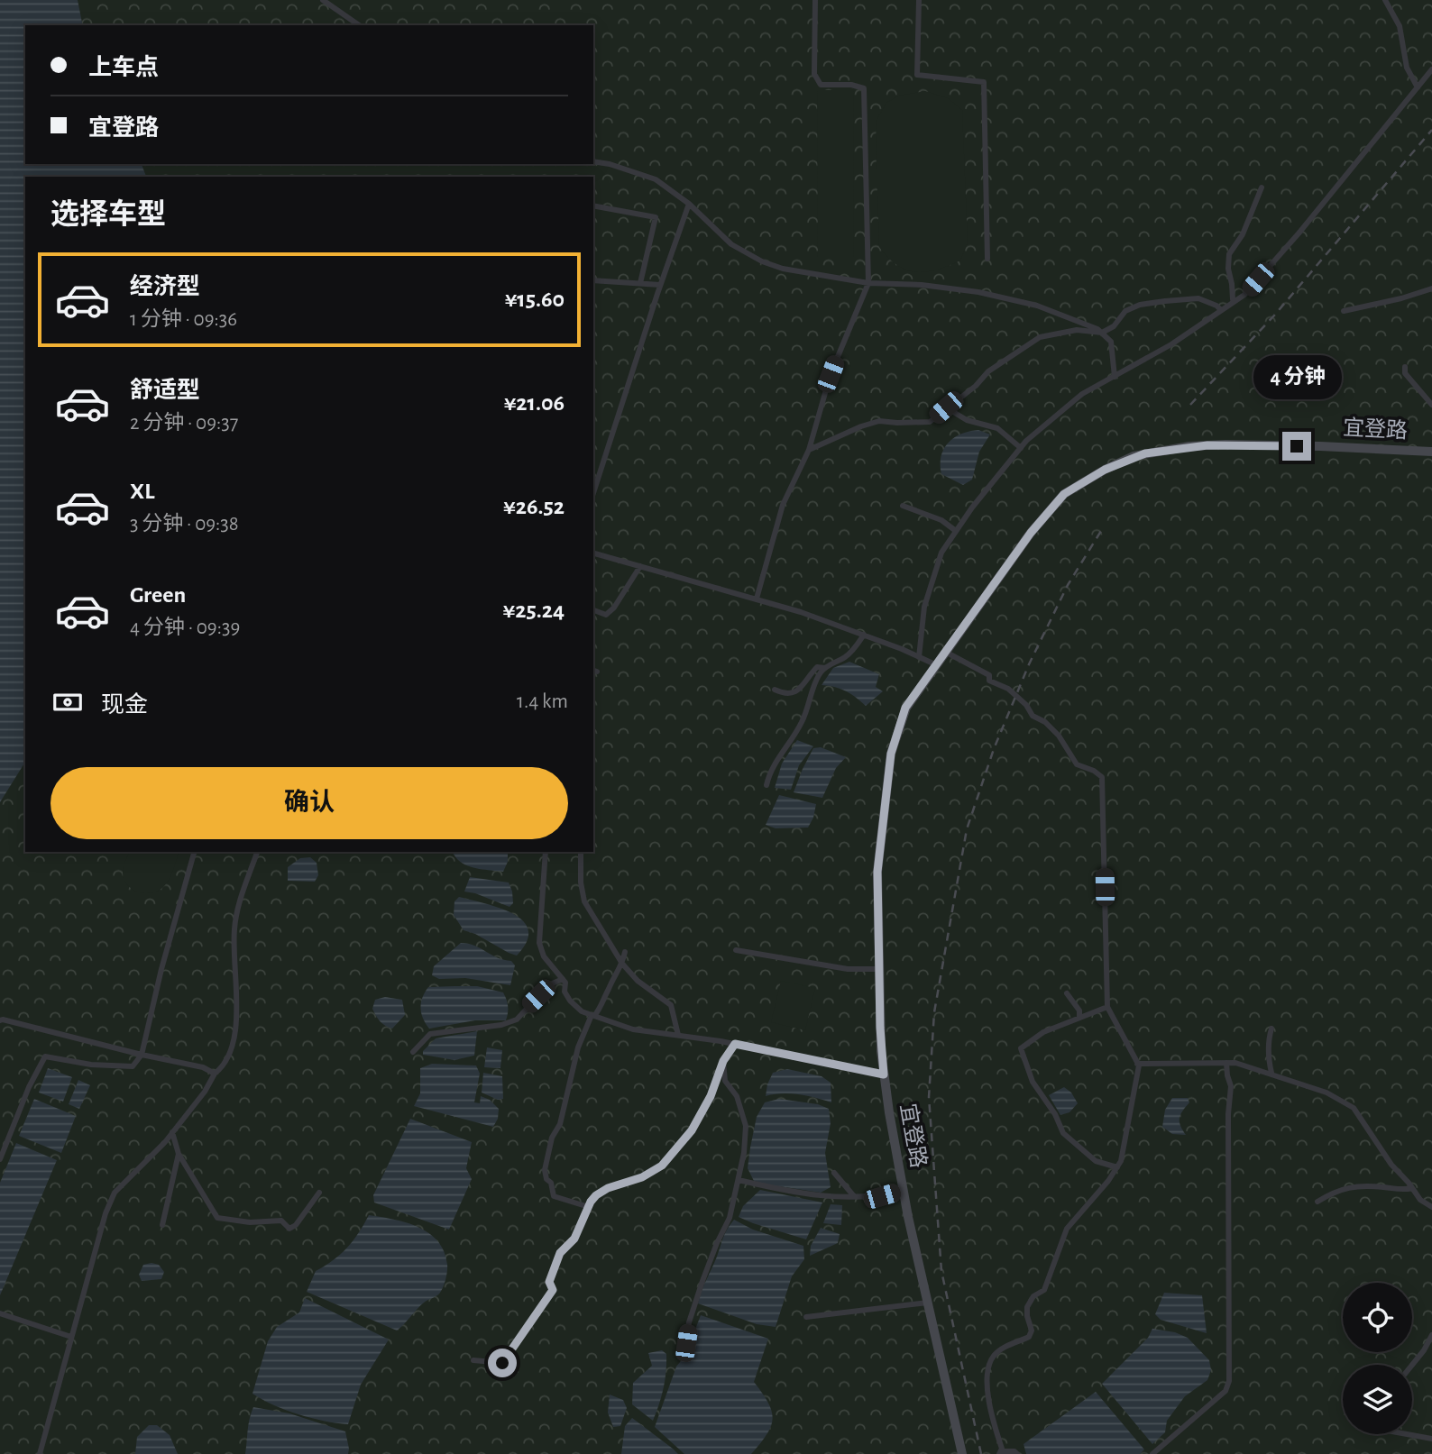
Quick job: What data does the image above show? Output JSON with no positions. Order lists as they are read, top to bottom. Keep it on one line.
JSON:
{"streets":{"street":["宜登路"]},"page":{"banner":["上车点","宜登路"],"heading":"选择车型","list":[{"name":"经济型","note":"1 分钟 · 09:36","value":"¥15.60"},{"name":"舒适型","note":"2 分钟 · 09:37","value":"¥21.06"},{"name":"XL","note":"3 分钟 · 09:38","value":"¥26.52"},{"name":"Green","note":"4 分钟 · 09:39","value":"¥25.24"}],"bubble":"4 分钟","pay":["现金","1.4 km"],"buttons":"确认"}}
